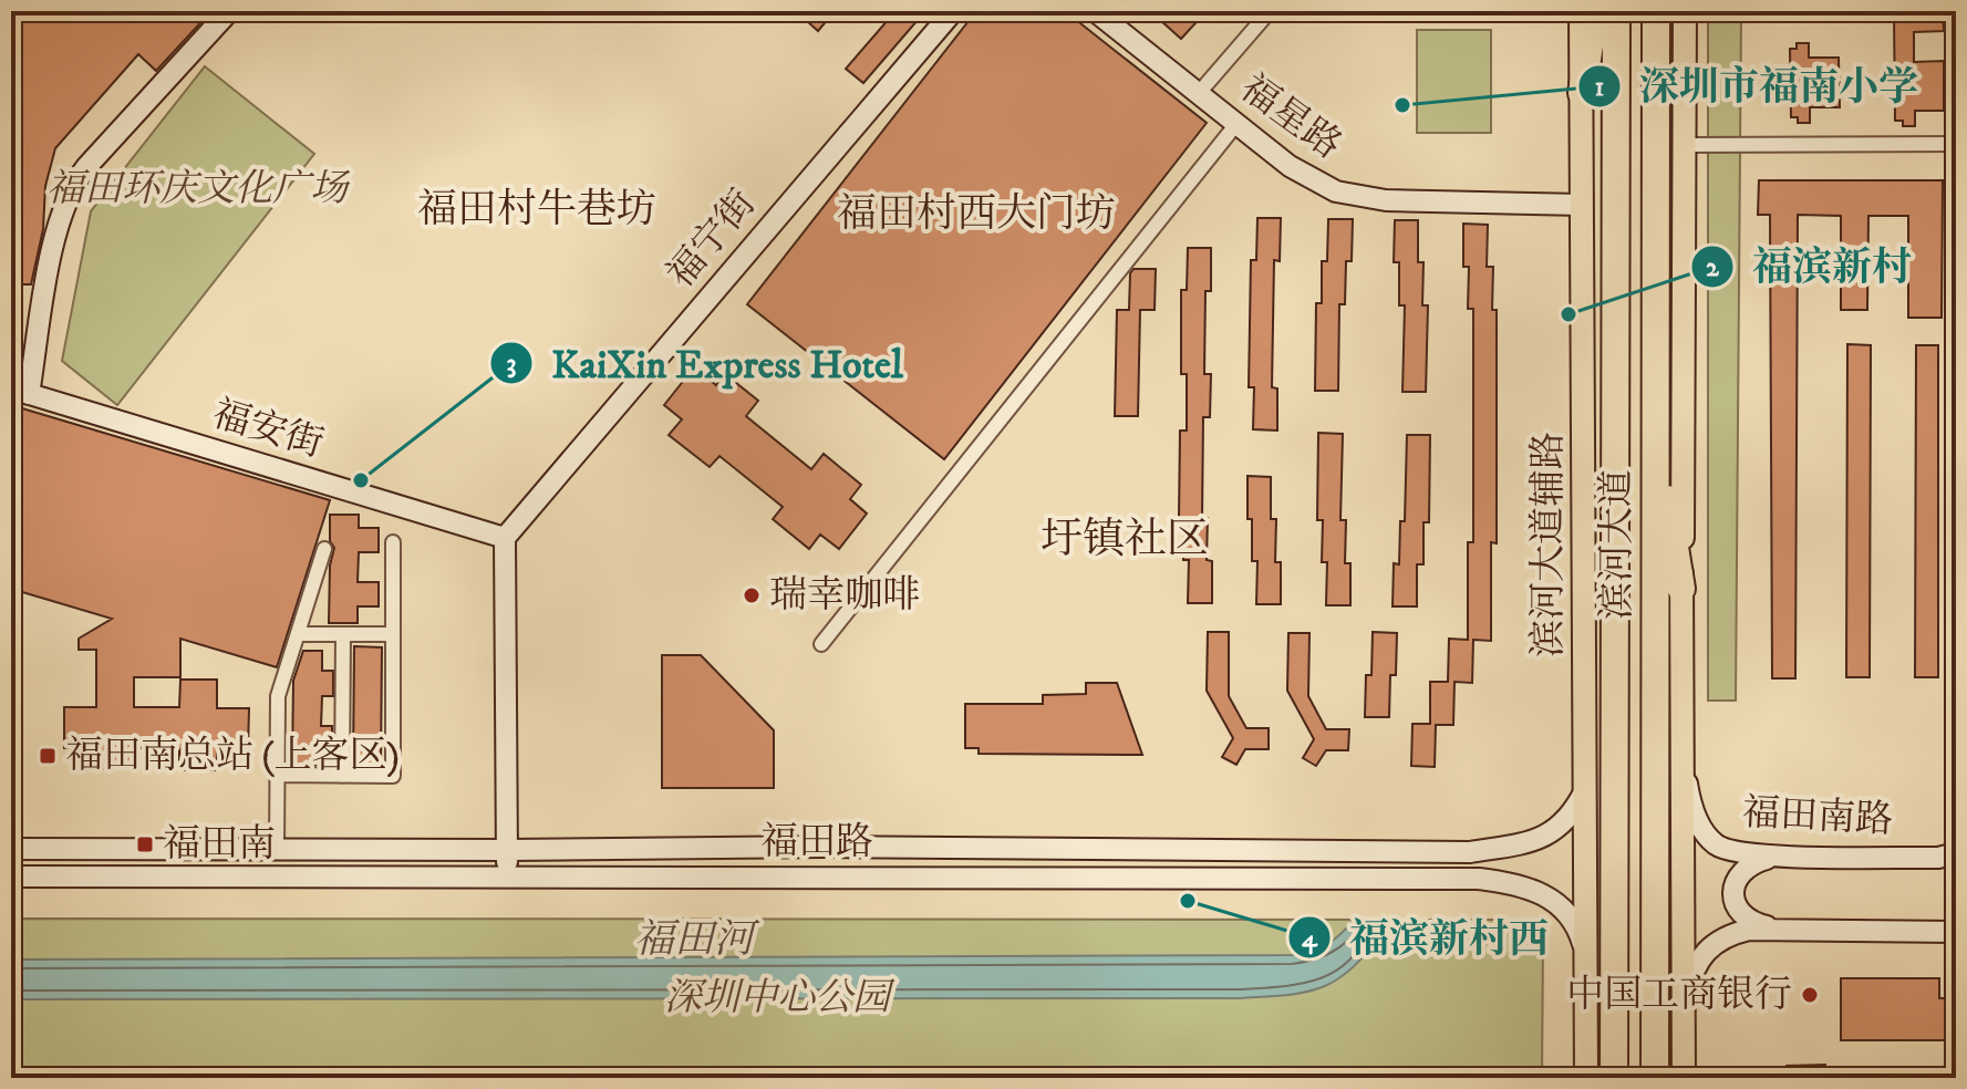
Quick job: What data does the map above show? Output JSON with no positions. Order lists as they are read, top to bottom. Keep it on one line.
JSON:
{"streets":{"highway":["滨河大道"],"main road":["福星路","福宁街","福安街","滨河大道辅路","福田南路","福田路"]},"crossings":[["福星路","滨河大道辅路"],["福宁街","福安街"],["滨河大道辅路","福田路"]],"districts":["福田村牛巷坊","福田村西大门坊","圩镇社区"],"water":["福田河"],"parks":["福田环庆文化广场","深圳中心公园"],"places":{"other":["深圳市福南小学","福滨新村","KaiXin Express Hotel","瑞幸咖啡","福滨新村西","中国工商银行"],"transit":["福田南总站 (上客区)","福田南"]}}
